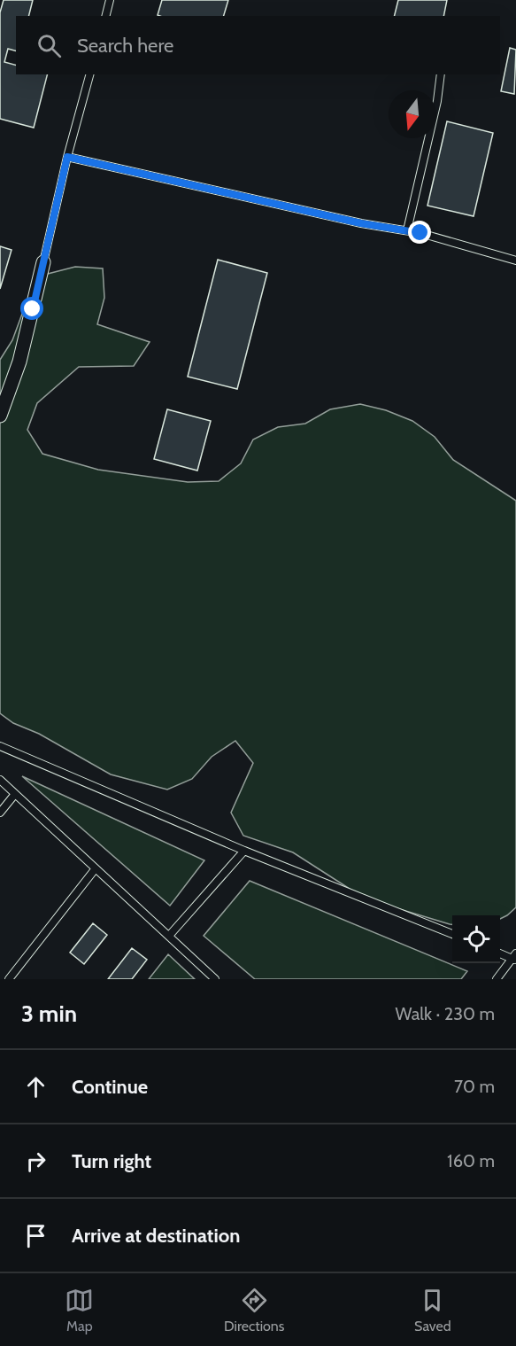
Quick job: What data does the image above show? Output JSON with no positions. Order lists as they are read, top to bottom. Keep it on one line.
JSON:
{"north":"bottom","page":{"search":"Search here","heading":["3 min","Walk · 230 m"],"list":[["Continue","70 m"],["Turn right","160 m"],"Arrive at destination"],"nav":["Map","Directions","Saved"]}}
